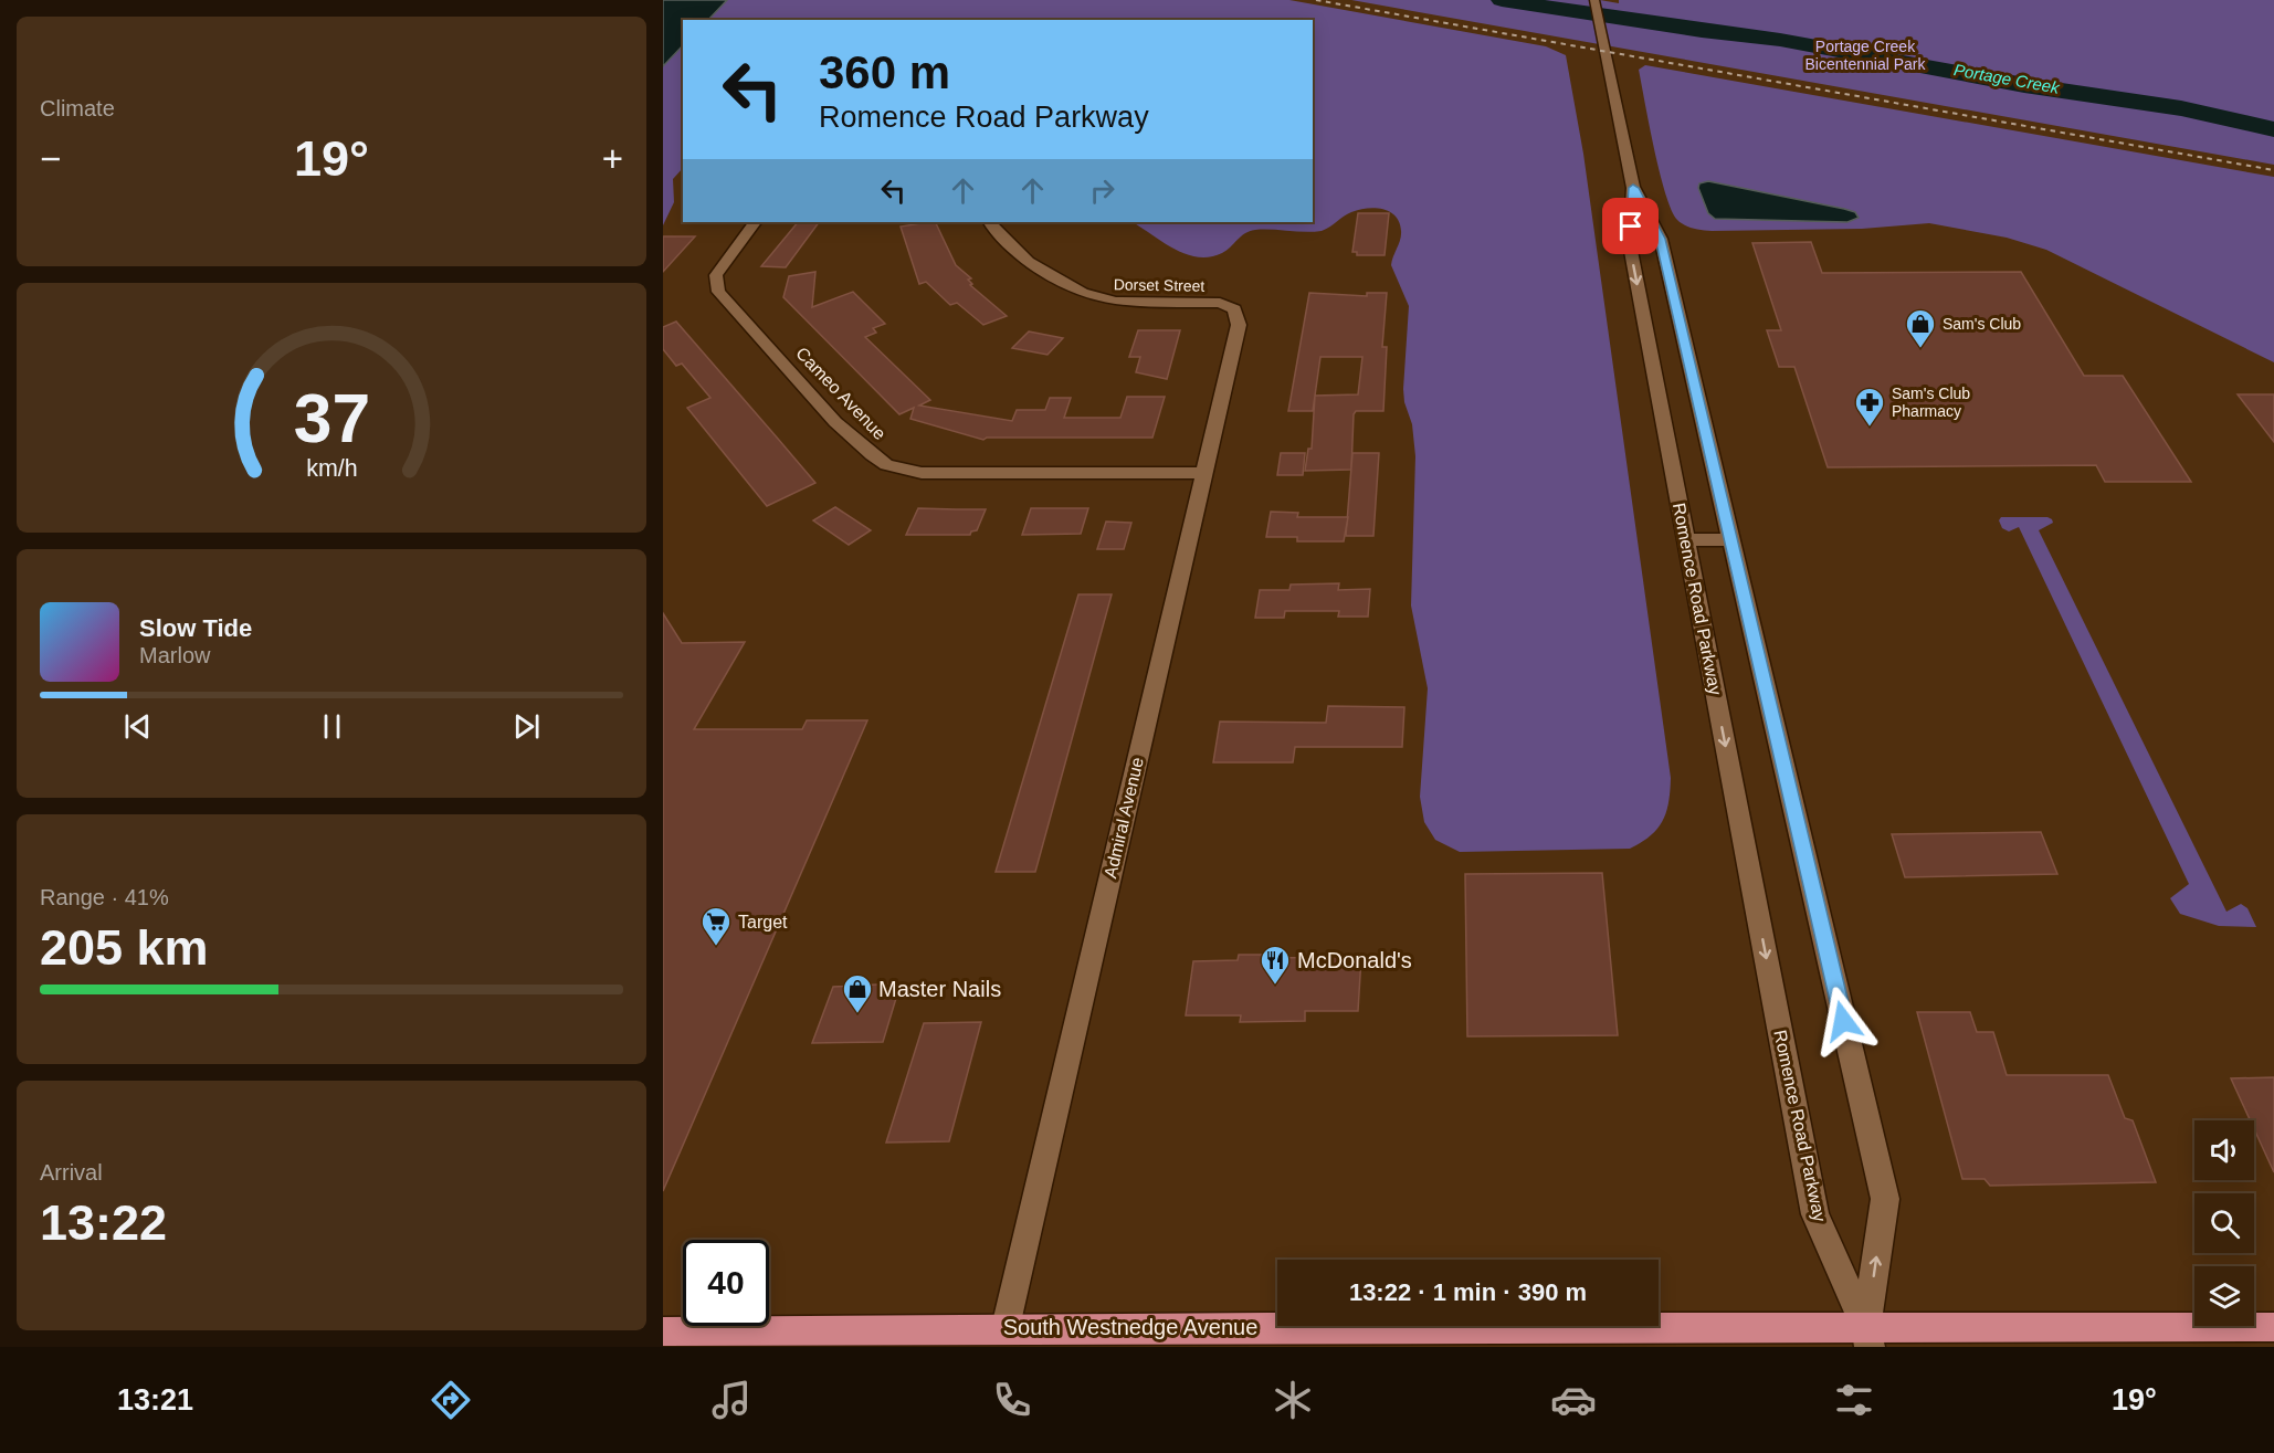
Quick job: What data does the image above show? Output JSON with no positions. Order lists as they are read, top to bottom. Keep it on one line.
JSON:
{"streets":{"main road":["South Westnedge Avenue"],"street":["Dorset Street","Cameo Avenue","Romence Road Parkway","Admiral Avenue"]},"crossings":[["Dorset Street","Admiral Avenue"],["Cameo Avenue","Admiral Avenue"],["Romence Road Parkway","South Westnedge Avenue"],["Admiral Avenue","South Westnedge Avenue"]],"water":["Portage Creek"],"parks":["Portage Creek Bicentennial Park"],"places":{"shop":["Sam's Club","Master Nails"],"pharmacy":["Sam's Club Pharmacy"],"supermarket":["Target"],"restaurant":["McDonald's"]},"page":{"tile":["Climate",["Range · 41%","205 km"],["Arrival","13:22"]],"turn":["360 m","Romence Road Parkway"],"heat":["−","19°","+"],"song":["Slow Tide","Marlow"],"limit":"40","trip":"13:22 · 1 min · 390 m","tabs":["13:21","19°"],"gauge":["37","km/h"]}}
